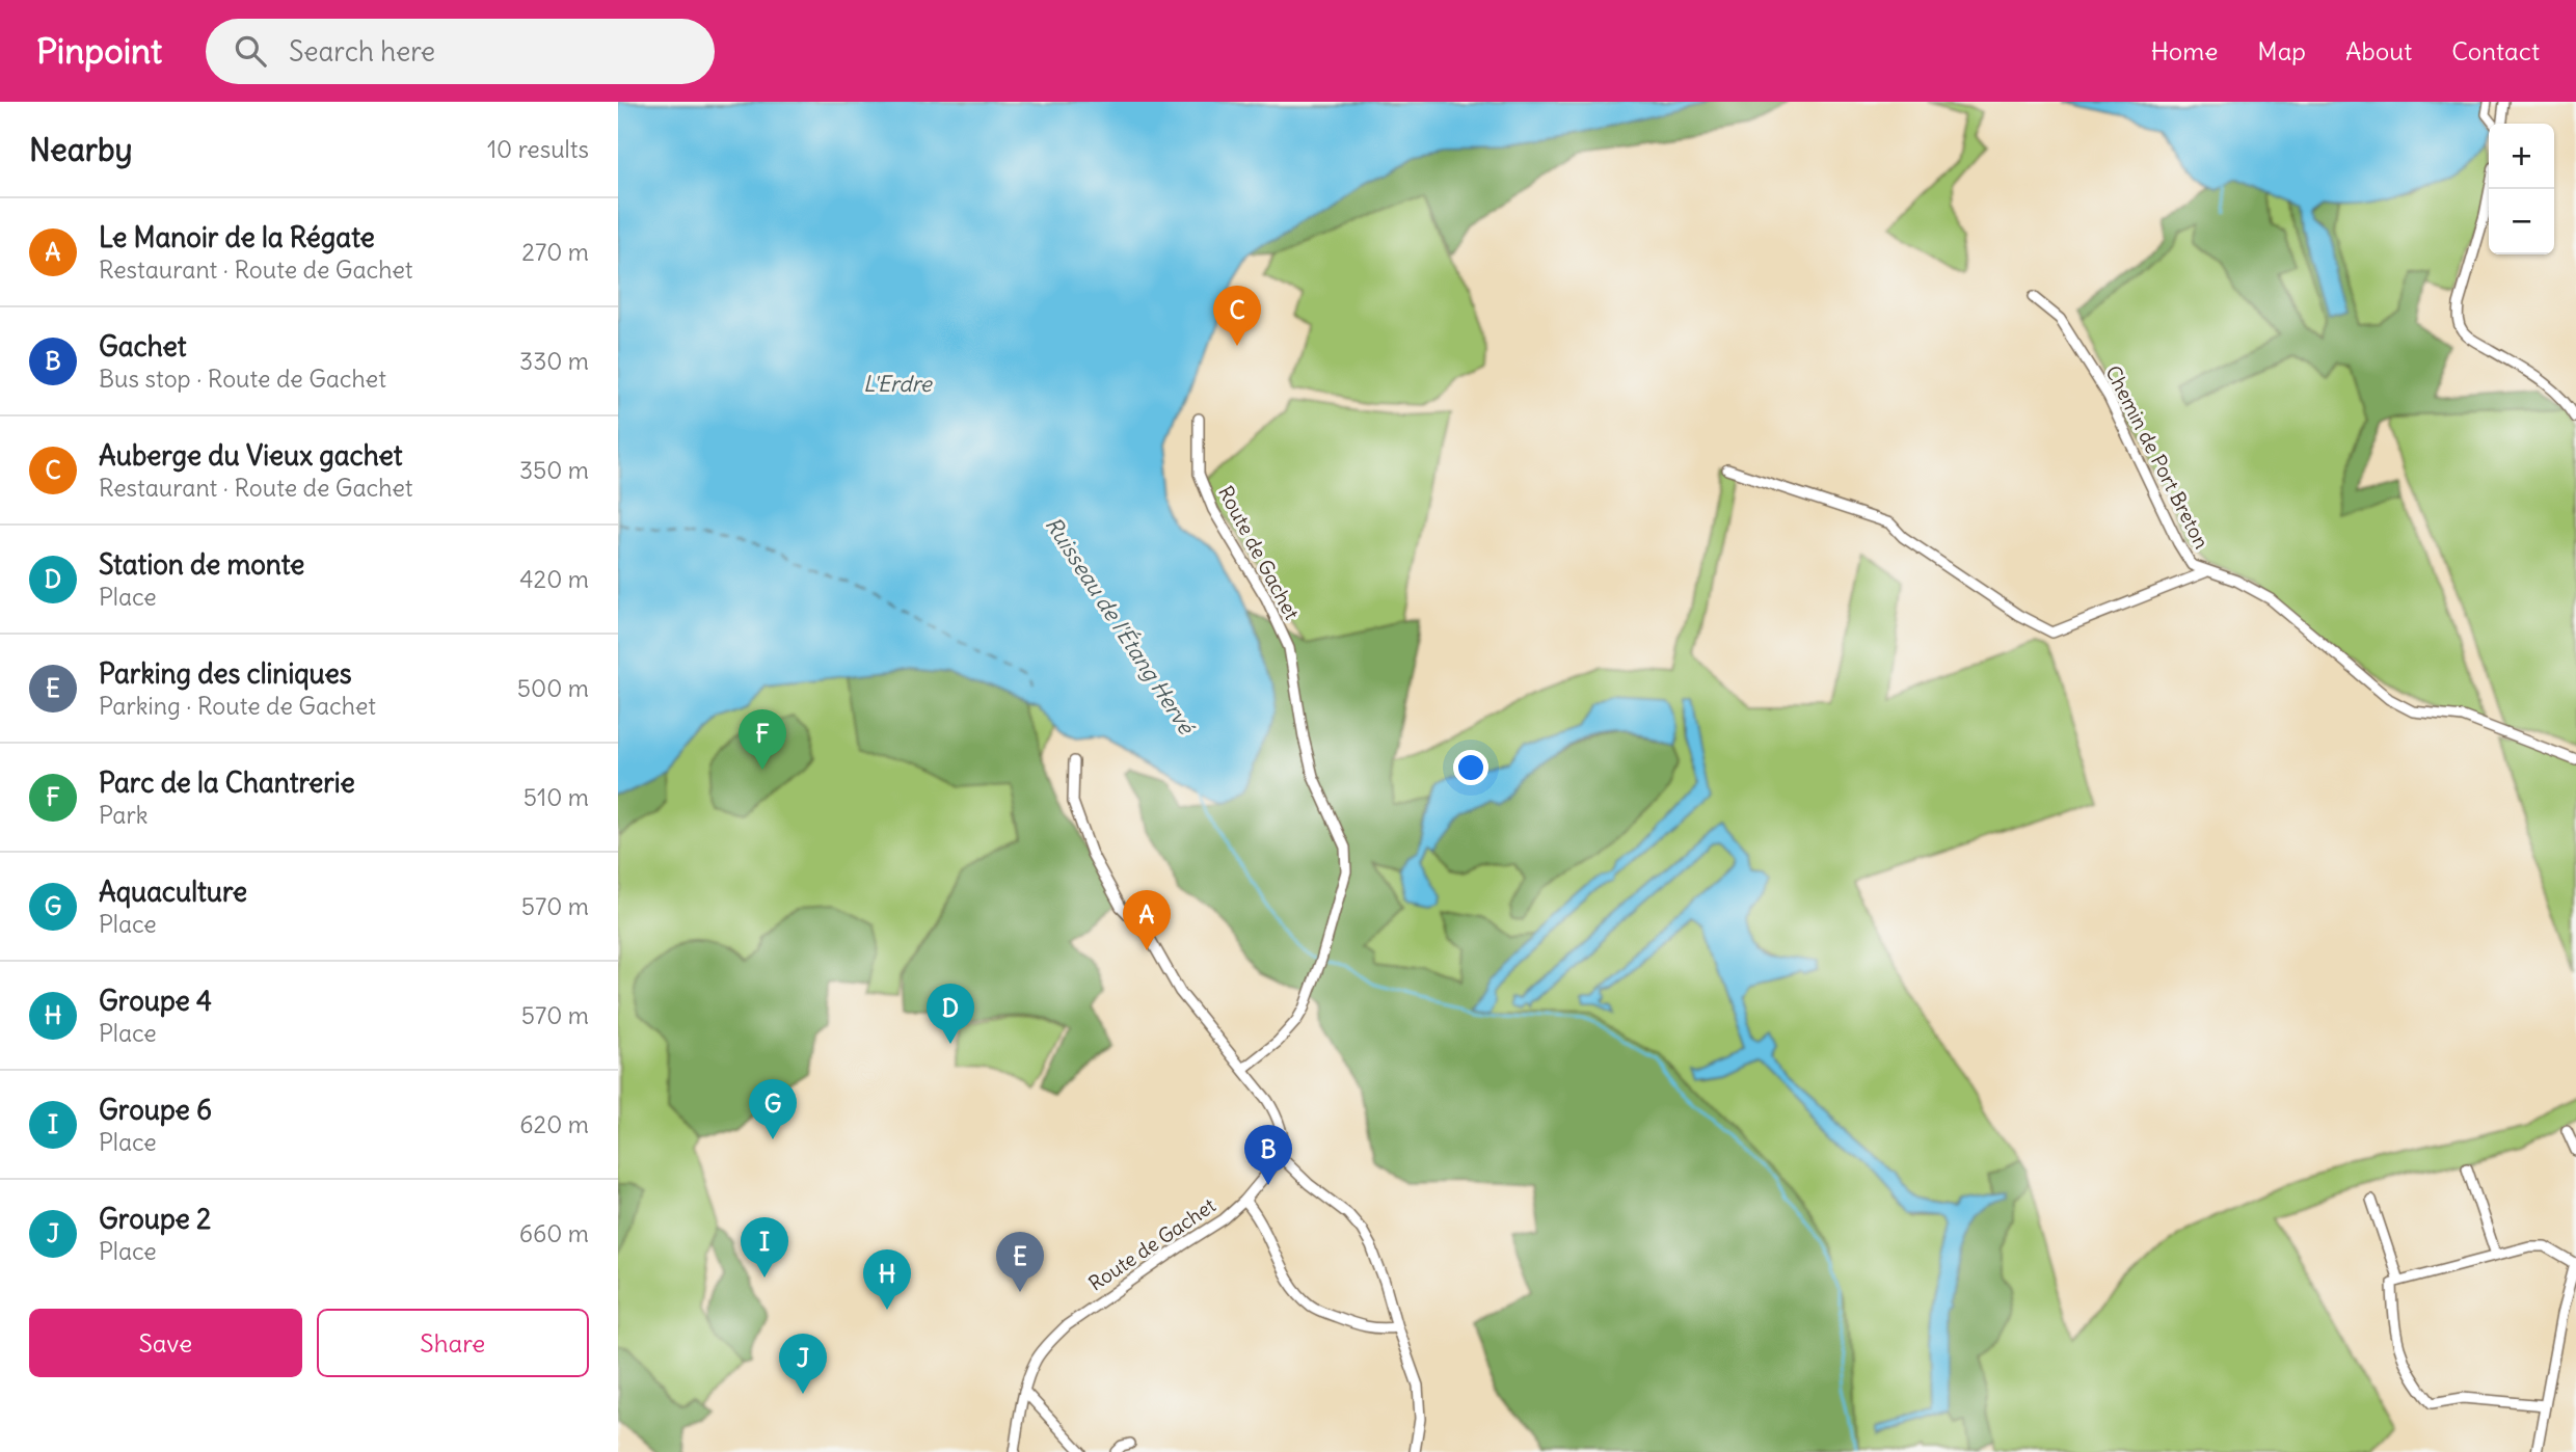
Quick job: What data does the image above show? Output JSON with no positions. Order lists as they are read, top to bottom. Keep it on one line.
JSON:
{"streets":{"street":["Chemin de Port Breton","Route de Gachet"]},"water":["L'Erdre","Ruisseau de l'Étang Hervé"],"page":{"header":"Pinpoint","search":"Search here","nav":["Home","Map","About","Contact"],"heading":["Nearby","10 results"],"map_buttons":["+","−"],"list":[{"mark":"A","name":"Le Manoir de la Régate","note":"Restaurant · Route de Gachet","value":"270 m"},{"mark":"B","name":"Gachet","note":"Bus stop · Route de Gachet","value":"330 m"},{"mark":"C","name":"Auberge du Vieux gachet","note":"Restaurant · Route de Gachet","value":"350 m"},{"mark":"D","name":"Station de monte","note":"Place","value":"420 m"},{"mark":"E","name":"Parking des cliniques","note":"Parking · Route de Gachet","value":"500 m"},{"mark":"F","name":"Parc de la Chantrerie","note":"Park","value":"510 m"},{"mark":"G","name":"Aquaculture","note":"Place","value":"570 m"},{"mark":"H","name":"Groupe 4","note":"Place","value":"570 m"},{"mark":"I","name":"Groupe 6","note":"Place","value":"620 m"},{"mark":"J","name":"Groupe 2","note":"Place","value":"660 m"}],"pins":["C","F","A","D","G","B","I","E","H","J"],"buttons":["Save","Share"]}}
